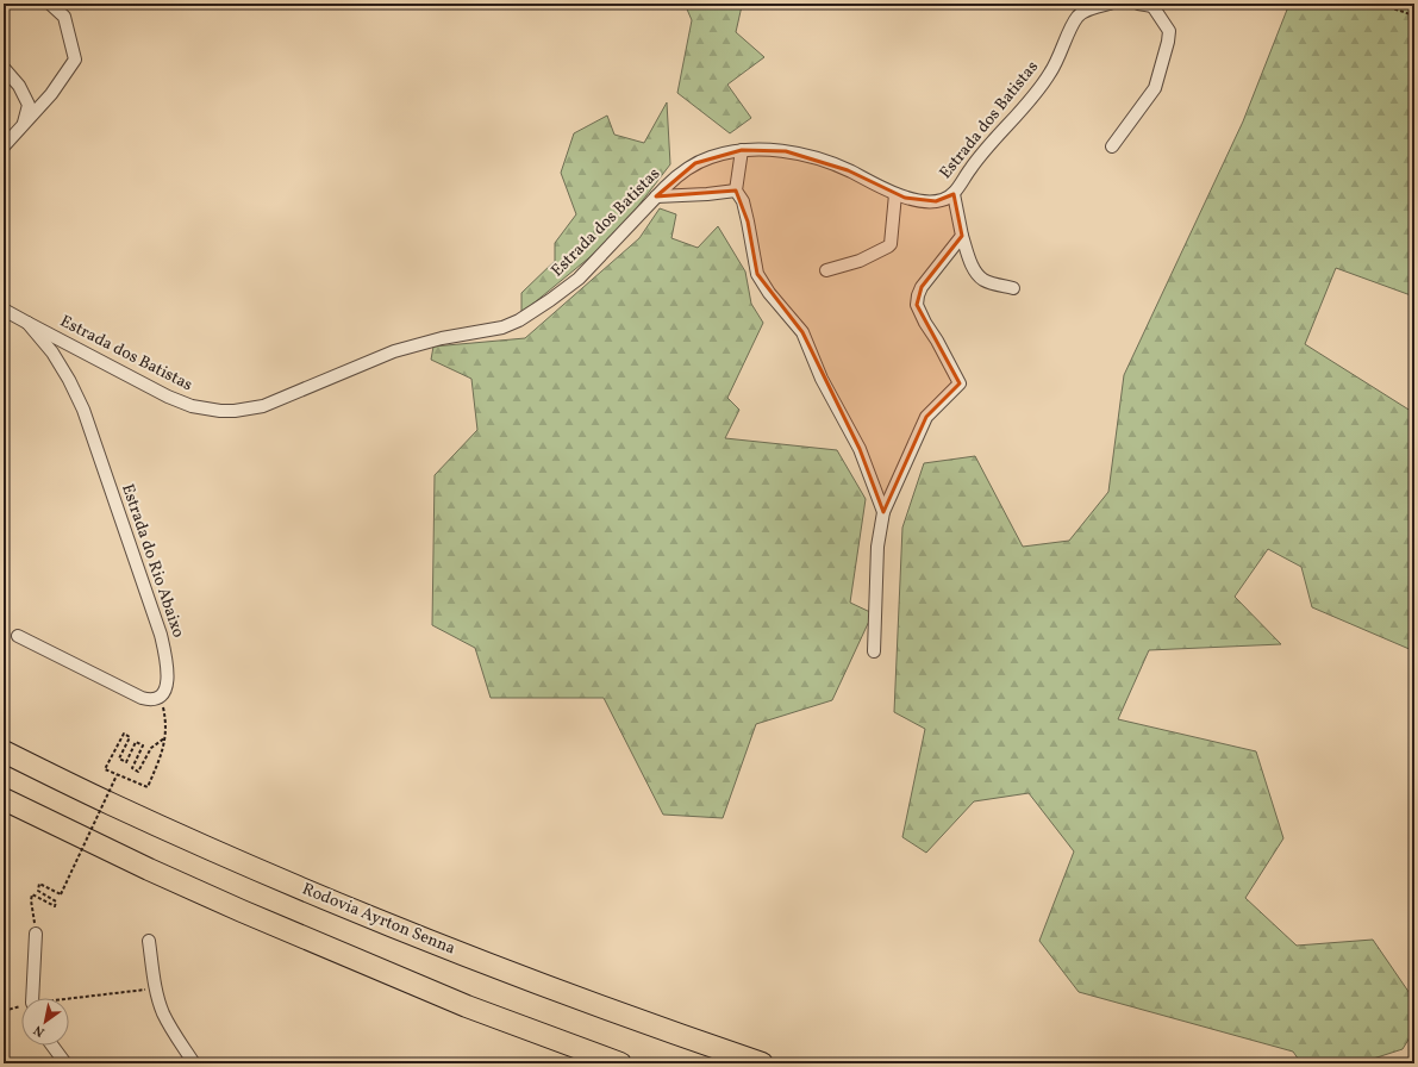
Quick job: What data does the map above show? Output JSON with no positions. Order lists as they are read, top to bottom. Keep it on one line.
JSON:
{"streets":{"highway":["Rodovia Ayrton Senna"],"street":["Estrada dos Batistas","Estrada do Rio Abaixo"]},"crossings":[["Estrada dos Batistas","Estrada do Rio Abaixo"]],"north":"bottom left"}
